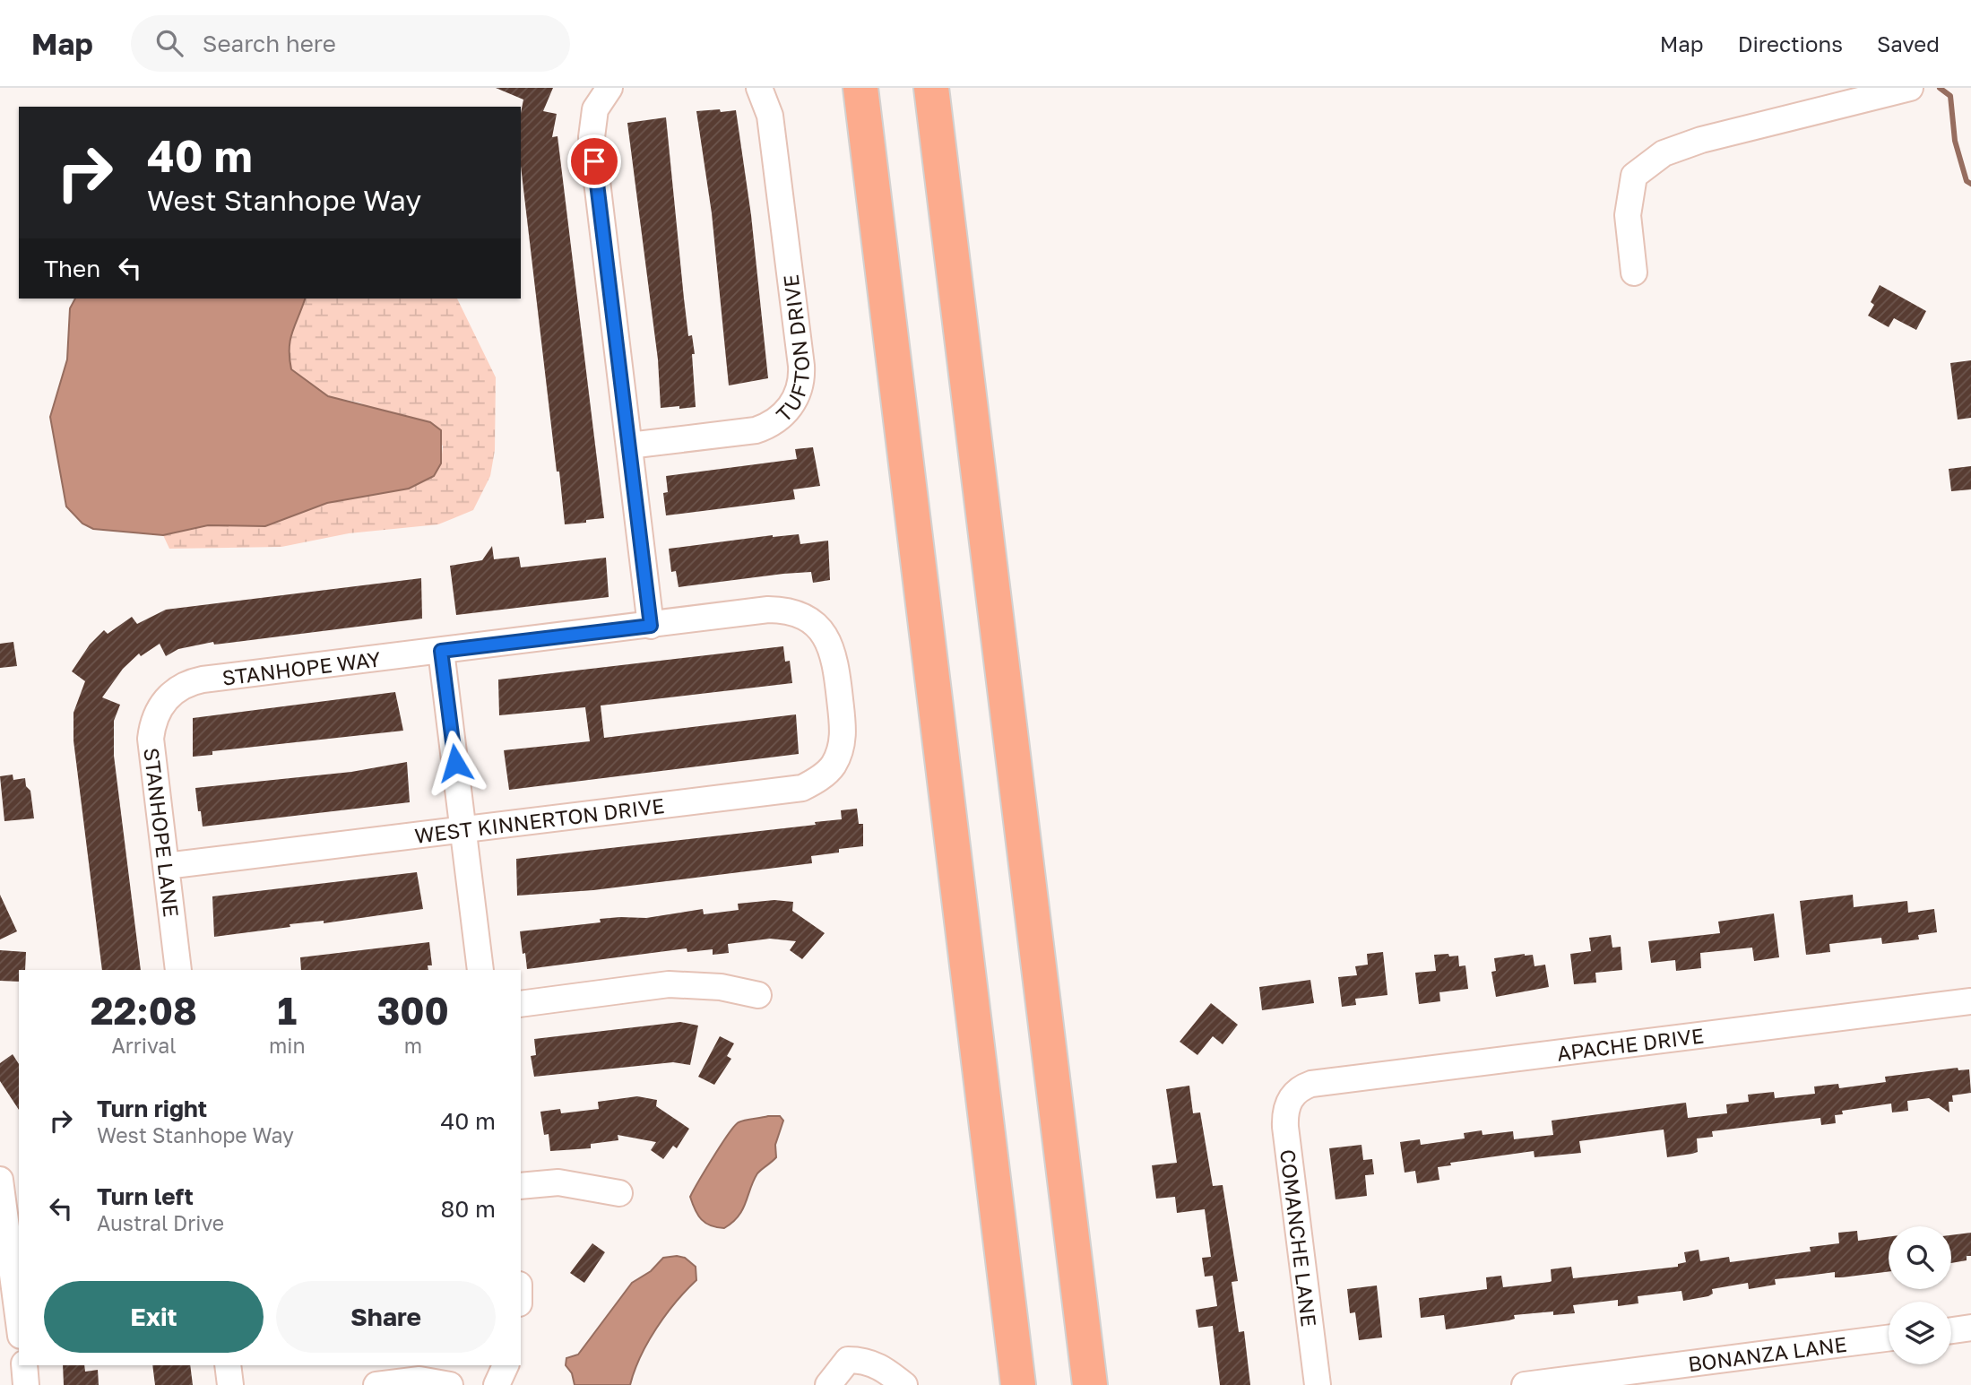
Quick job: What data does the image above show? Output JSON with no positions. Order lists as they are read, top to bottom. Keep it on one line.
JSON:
{"streets":{"street":["TUFTON DRIVE","STANHOPE WAY","WEST KINNERTON DRIVE","STANHOPE LANE","APACHE DRIVE","COMANCHE LANE","BONANZA LANE"]},"crossings":[["STANHOPE WAY","WEST KINNERTON DRIVE"],["STANHOPE WAY","STANHOPE LANE"],["WEST KINNERTON DRIVE","STANHOPE LANE"],["APACHE DRIVE","COMANCHE LANE"]],"page":{"header":"Map","search":"Search here","nav":["Map","Directions","Saved"],"turn":["40 m","West Stanhope Way"],"then":"Then","eta":["22:08","Arrival","1","min","300","m"],"list":[{"name":"Turn right","note":"West Stanhope Way","value":"40 m"},{"name":"Turn left","note":"Austral Drive","value":"80 m"}],"buttons":["Exit","Share"]}}
